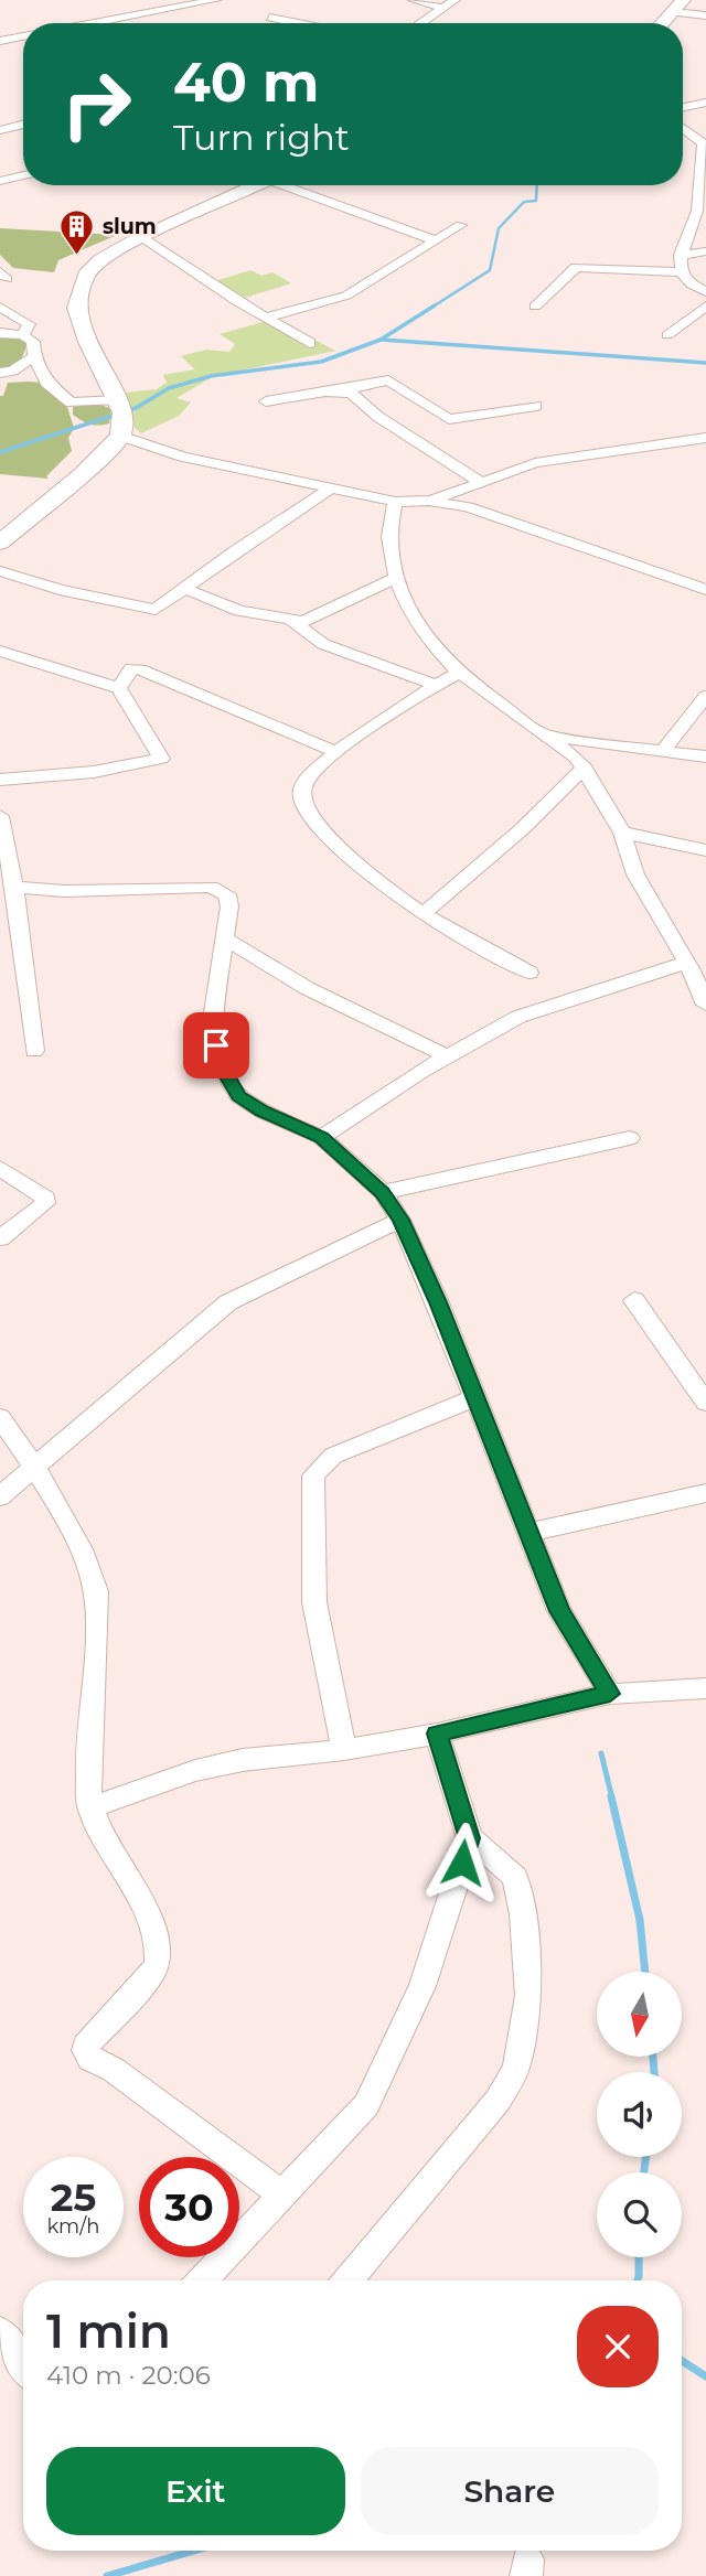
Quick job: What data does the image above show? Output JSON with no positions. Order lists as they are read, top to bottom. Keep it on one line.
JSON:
{"places":{"building":["slum"]},"north":"bottom","page":{"turn":["40 m","Turn right"],"speed":"25 km/h","limit":"30","heading":["1 min","410 m · 20:06"],"buttons":["Exit","Share"]}}
